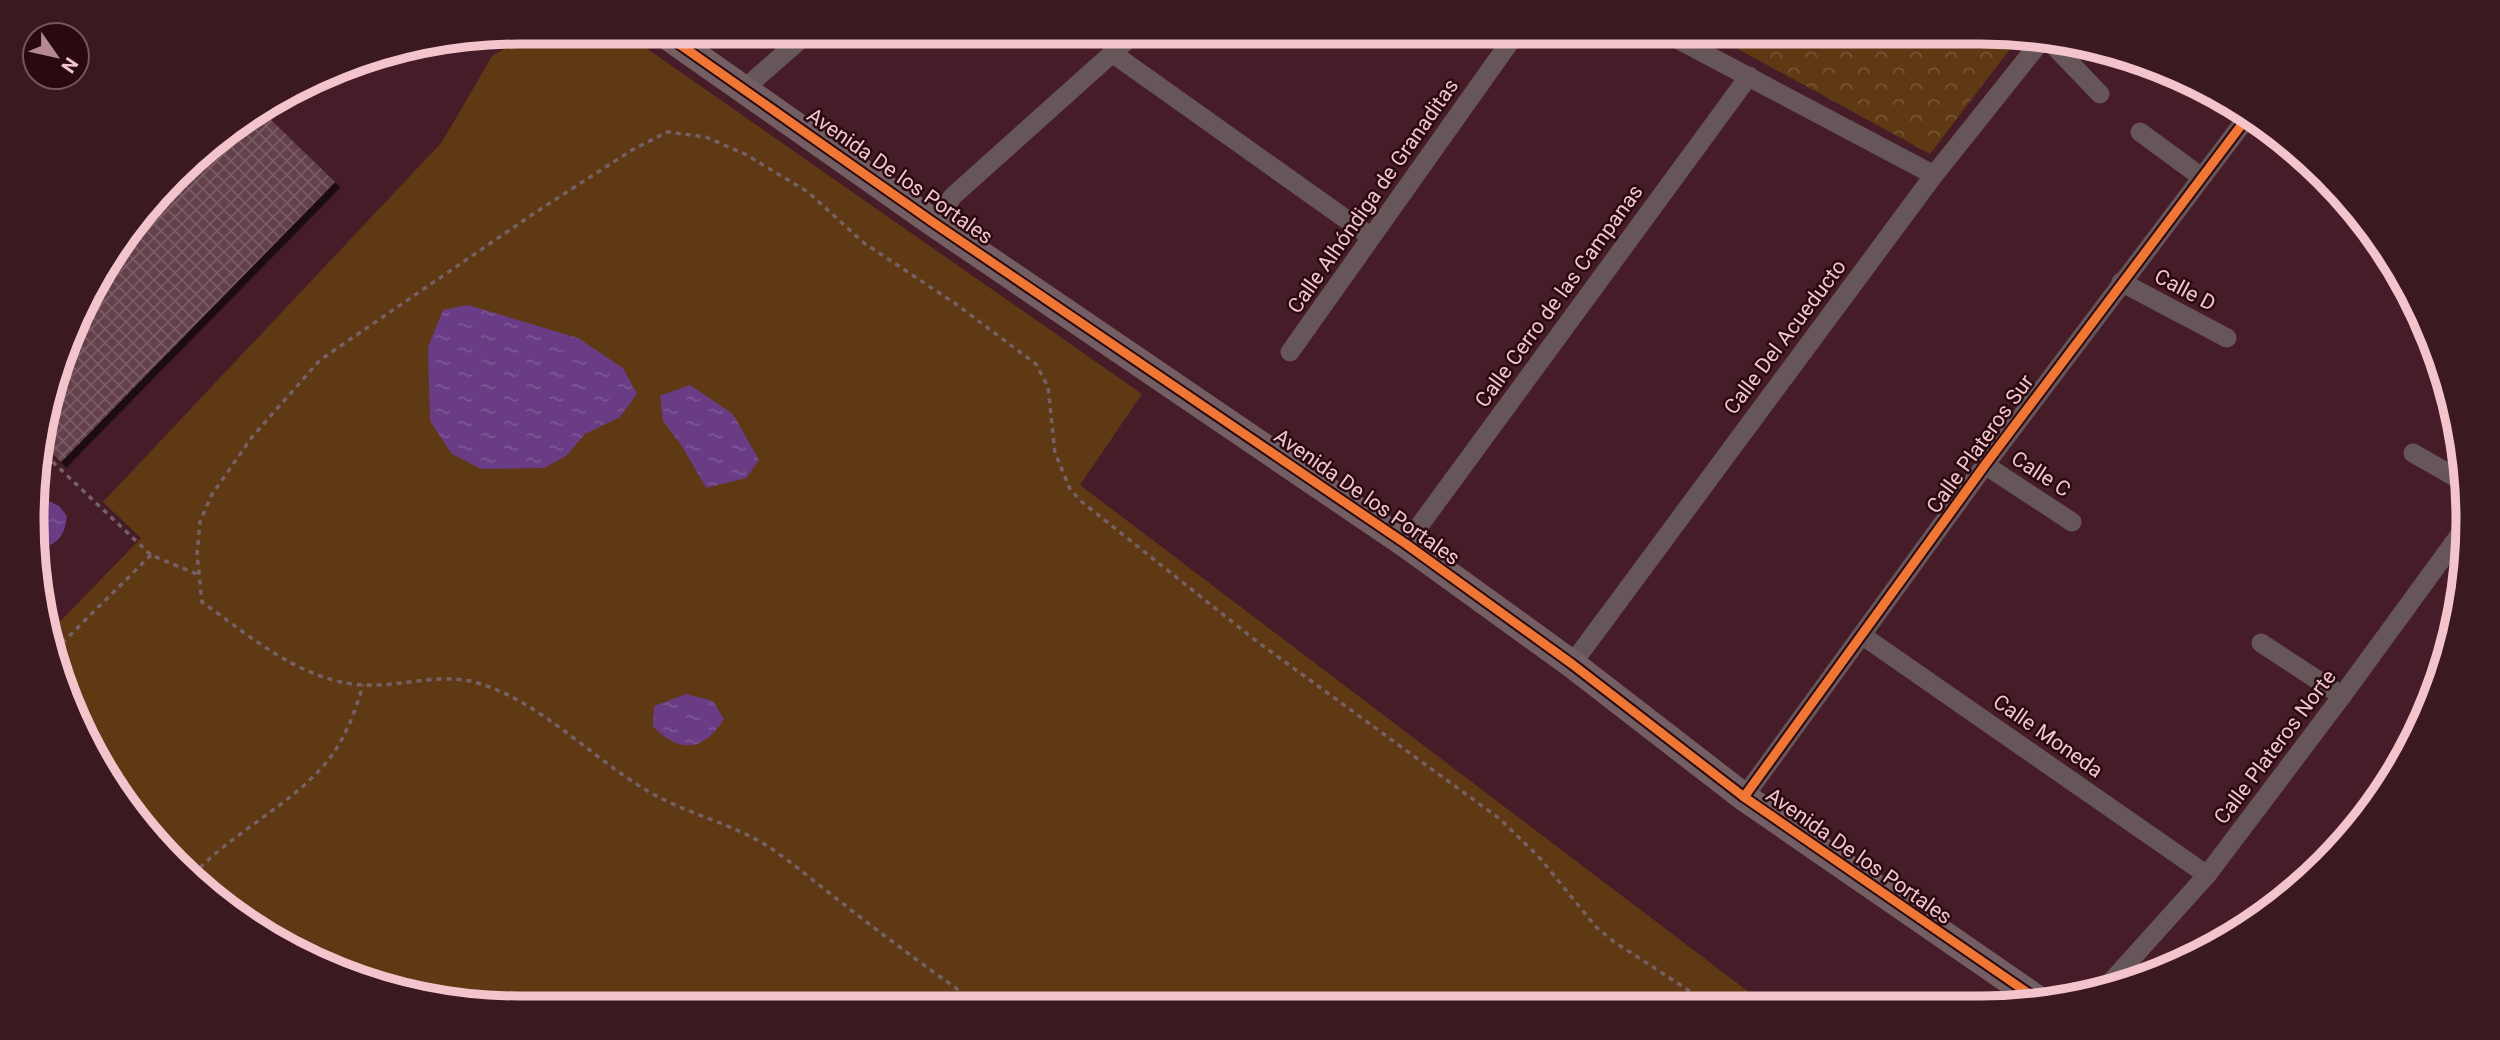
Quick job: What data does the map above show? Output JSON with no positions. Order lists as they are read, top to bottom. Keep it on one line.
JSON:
{"streets":{"street":["Avenida De los Portales","Calle Alhóndiga de Granaditas","Calle D","Calle Cerro de las Campanas","Calle Del Acueducto","Calle Plateros Sur","Calle C","Calle Moneda","Calle Plateros Norte"]},"crossings":[["Avenida De los Portales","Calle Cerro de las Campanas"],["Avenida De los Portales","Calle Del Acueducto"],["Avenida De los Portales","Calle Plateros Sur"],["Calle D","Calle Plateros Sur"],["Calle Plateros Sur","Calle C"],["Calle Plateros Sur","Calle Moneda"],["Calle Moneda","Calle Plateros Norte"]],"north":"bottom right"}
